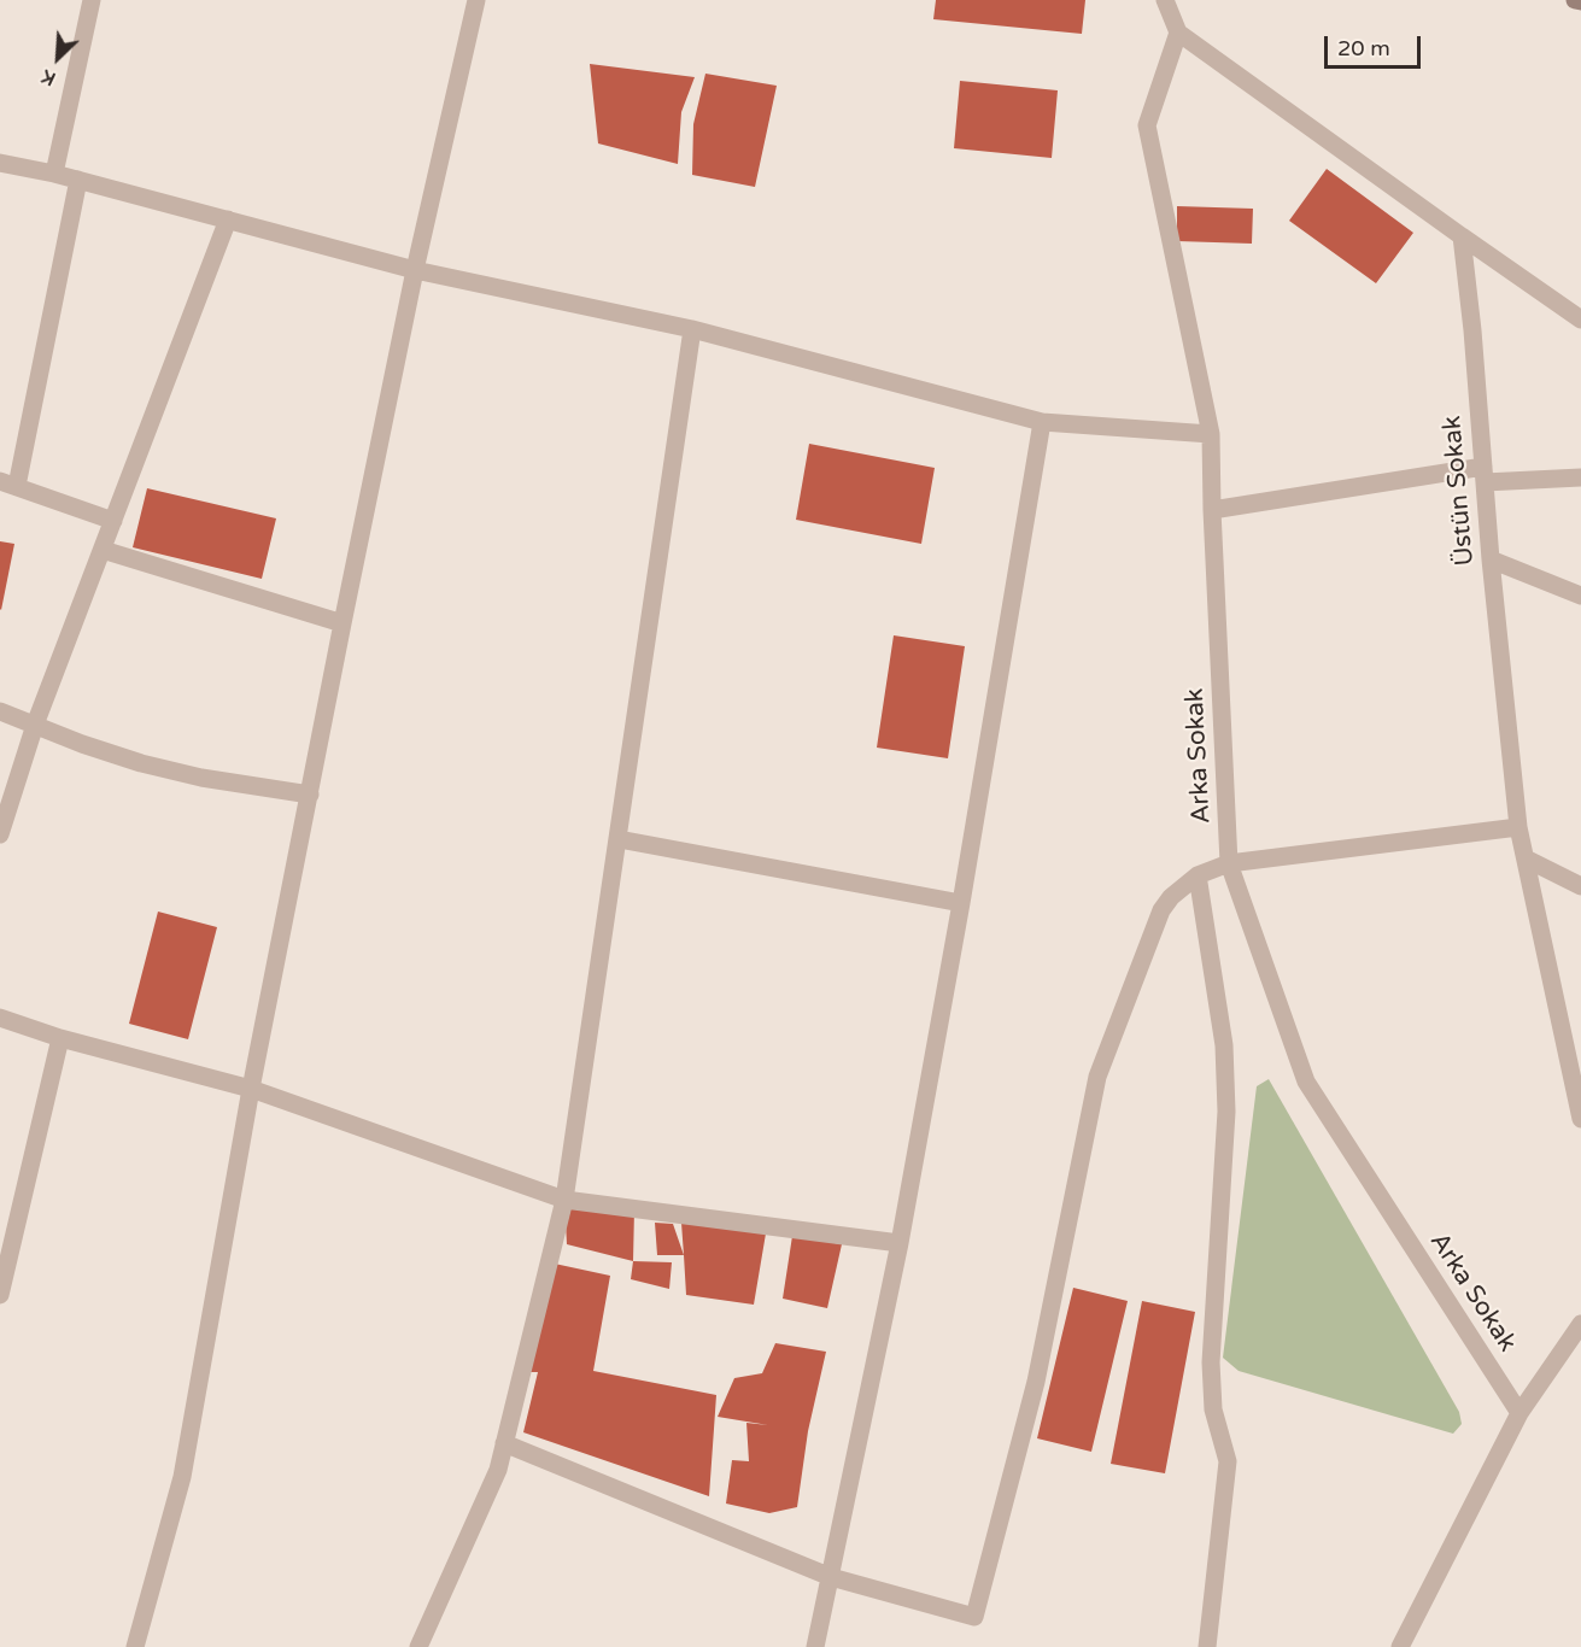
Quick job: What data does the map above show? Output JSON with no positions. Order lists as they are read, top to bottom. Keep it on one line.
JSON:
{"streets":{"street":["Üstün Sokak","Arka Sokak"]},"scale_bar":"20 m","north":"bottom left"}
